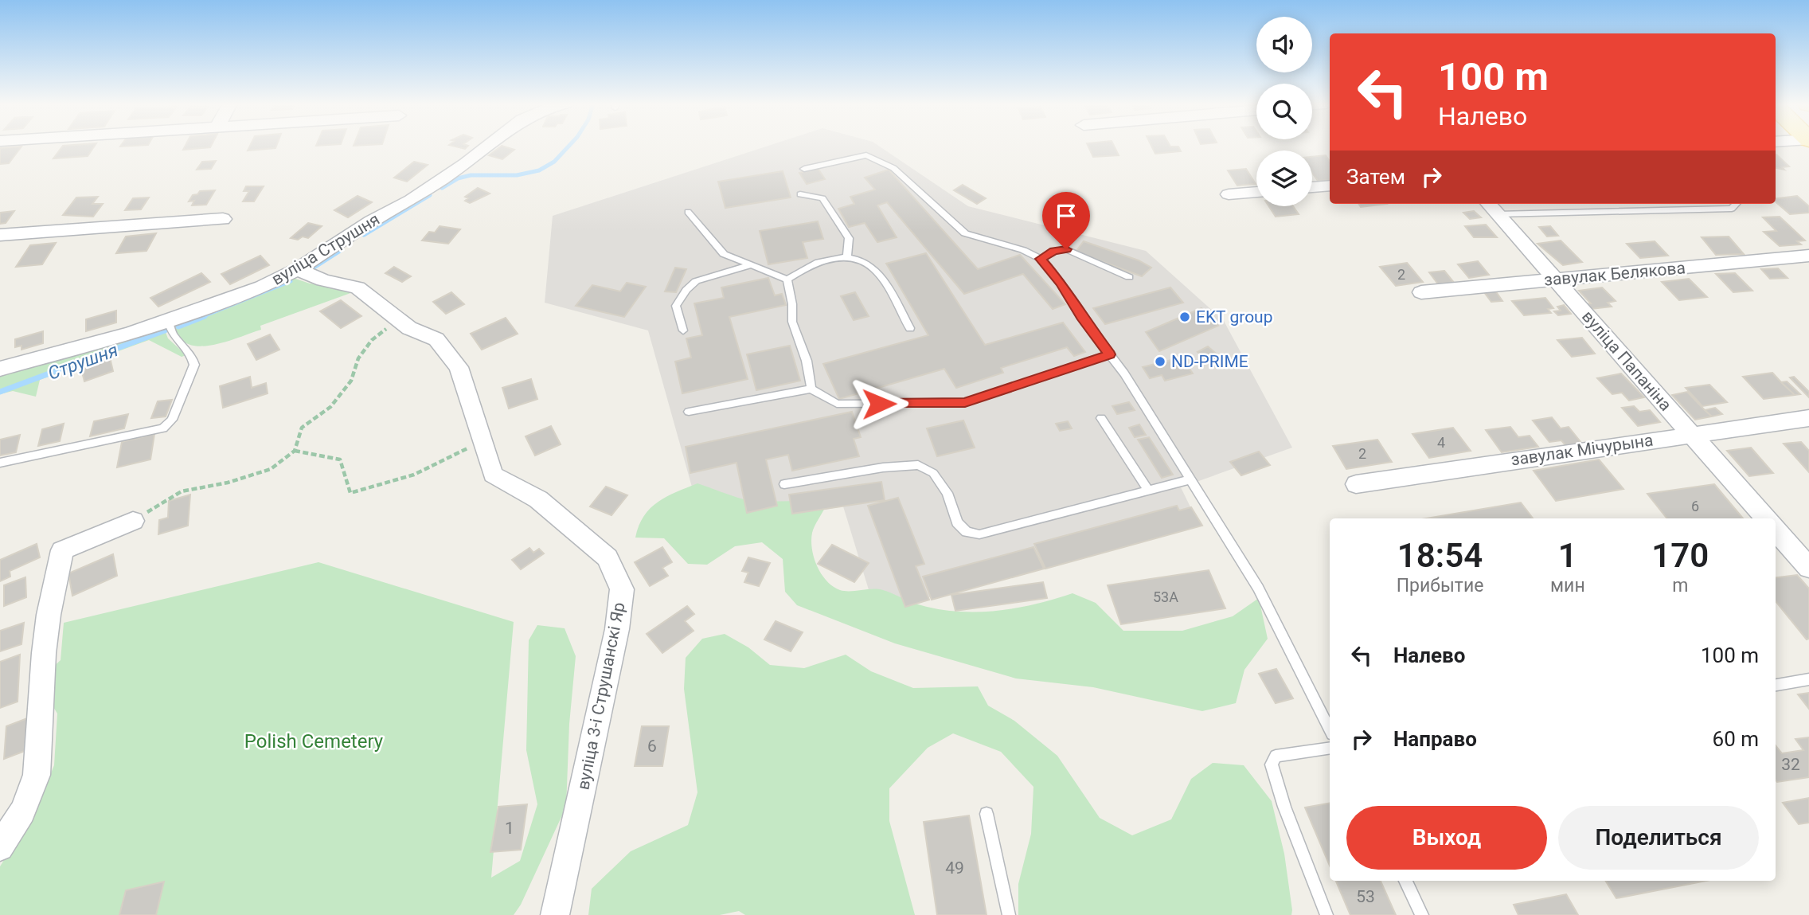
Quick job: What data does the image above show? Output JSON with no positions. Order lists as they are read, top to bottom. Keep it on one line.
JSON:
{"streets":{"street":["вуліца Струшня","завулак Белякова","вуліца Папаніна","завулак Мічурына","вуліца 3-і Струшанскі Яр"]},"crossings":[["вуліца Струшня","вуліца 3-і Струшанскі Яр"],["завулак Белякова","вуліца Папаніна"],["вуліца Папаніна","завулак Мічурына"]],"water":["Струшня"],"parks":["Polish Cemetery"],"places":["EKT group","ND-PRIME"],"house_numbers":["2","4","2","6","53А","6","32","1","49","53"],"page":{"turn":["100 m","Налево"],"then":"Затем","eta":["18:54","Прибытие","1","мин","170","m"],"list":[{"name":"Налево","value":"100 m"},{"name":"Направо","value":"60 m"}],"buttons":["Выход","Поделиться"]}}
